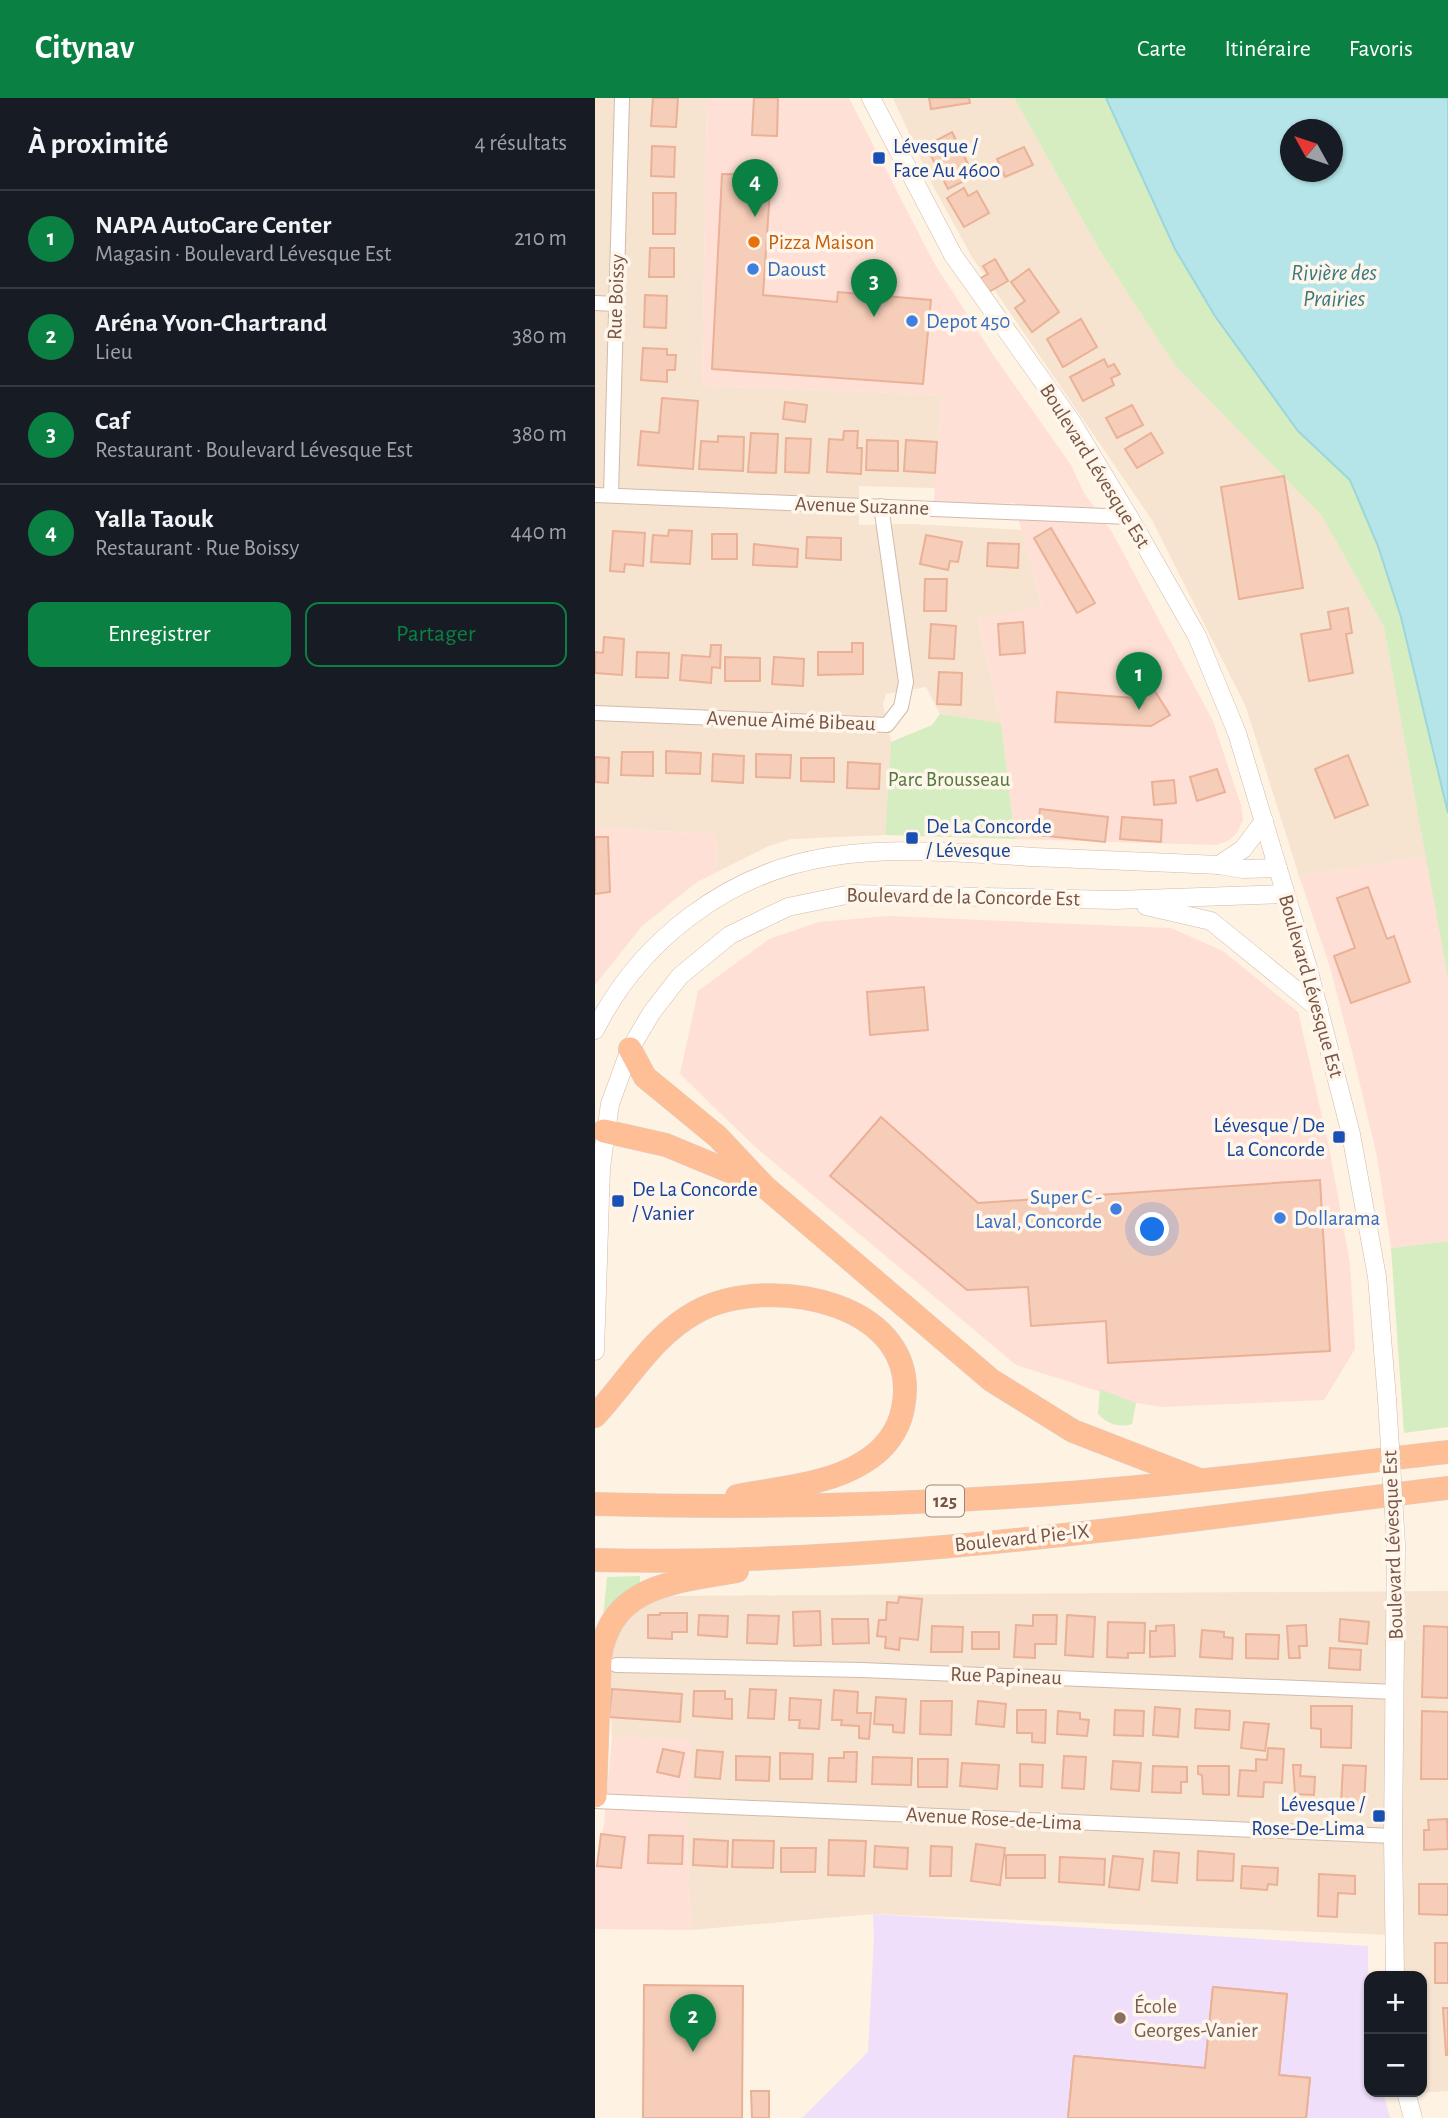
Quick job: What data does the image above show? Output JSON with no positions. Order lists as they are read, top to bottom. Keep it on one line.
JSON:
{"streets":{"highway":["125","Boulevard Pie-IX"],"street":["Rue Boissy","Boulevard Lévesque Est","Avenue Suzanne","Avenue Aimé Bibeau","Boulevard de la Concorde Est","Rue Papineau","Avenue Rose-de-Lima"]},"crossings":[["Rue Boissy","Avenue Suzanne"],["Boulevard Lévesque Est","Avenue Suzanne"],["Boulevard Lévesque Est","Boulevard de la Concorde Est"],["Boulevard Lévesque Est","Rue Papineau"],["Boulevard Lévesque Est","Avenue Rose-de-Lima"],["Avenue Suzanne","Avenue Aimé Bibeau"]],"water":["Rivière des Prairies"],"parks":["Parc Brousseau"],"places":{"transit":["Lévesque / Face Au 4600","De La Concorde / Lévesque","Lévesque / De La Concorde","De La Concorde / Vanier","Lévesque / Rose-De-Lima"],"other":["Pizza Maison","Daoust","Depot 450","Super C - Laval, Concorde","Dollarama","École Georges-Vanier"]},"north":"top left","page":{"header":"Citynav","nav":["Carte","Itinéraire","Favoris"],"heading":["À proximité","4 résultats"],"pins":["4","3","1","2"],"list":[{"mark":"1","name":"NAPA AutoCare Center","note":"Magasin · Boulevard Lévesque Est","value":"210 m"},{"mark":"2","name":"Aréna Yvon-Chartrand","note":"Lieu","value":"380 m"},{"mark":"3","name":"Caf","note":"Restaurant · Boulevard Lévesque Est","value":"380 m"},{"mark":"4","name":"Yalla Taouk","note":"Restaurant · Rue Boissy","value":"440 m"}],"buttons":["Enregistrer","Partager"],"map_buttons":["+","−"]}}
